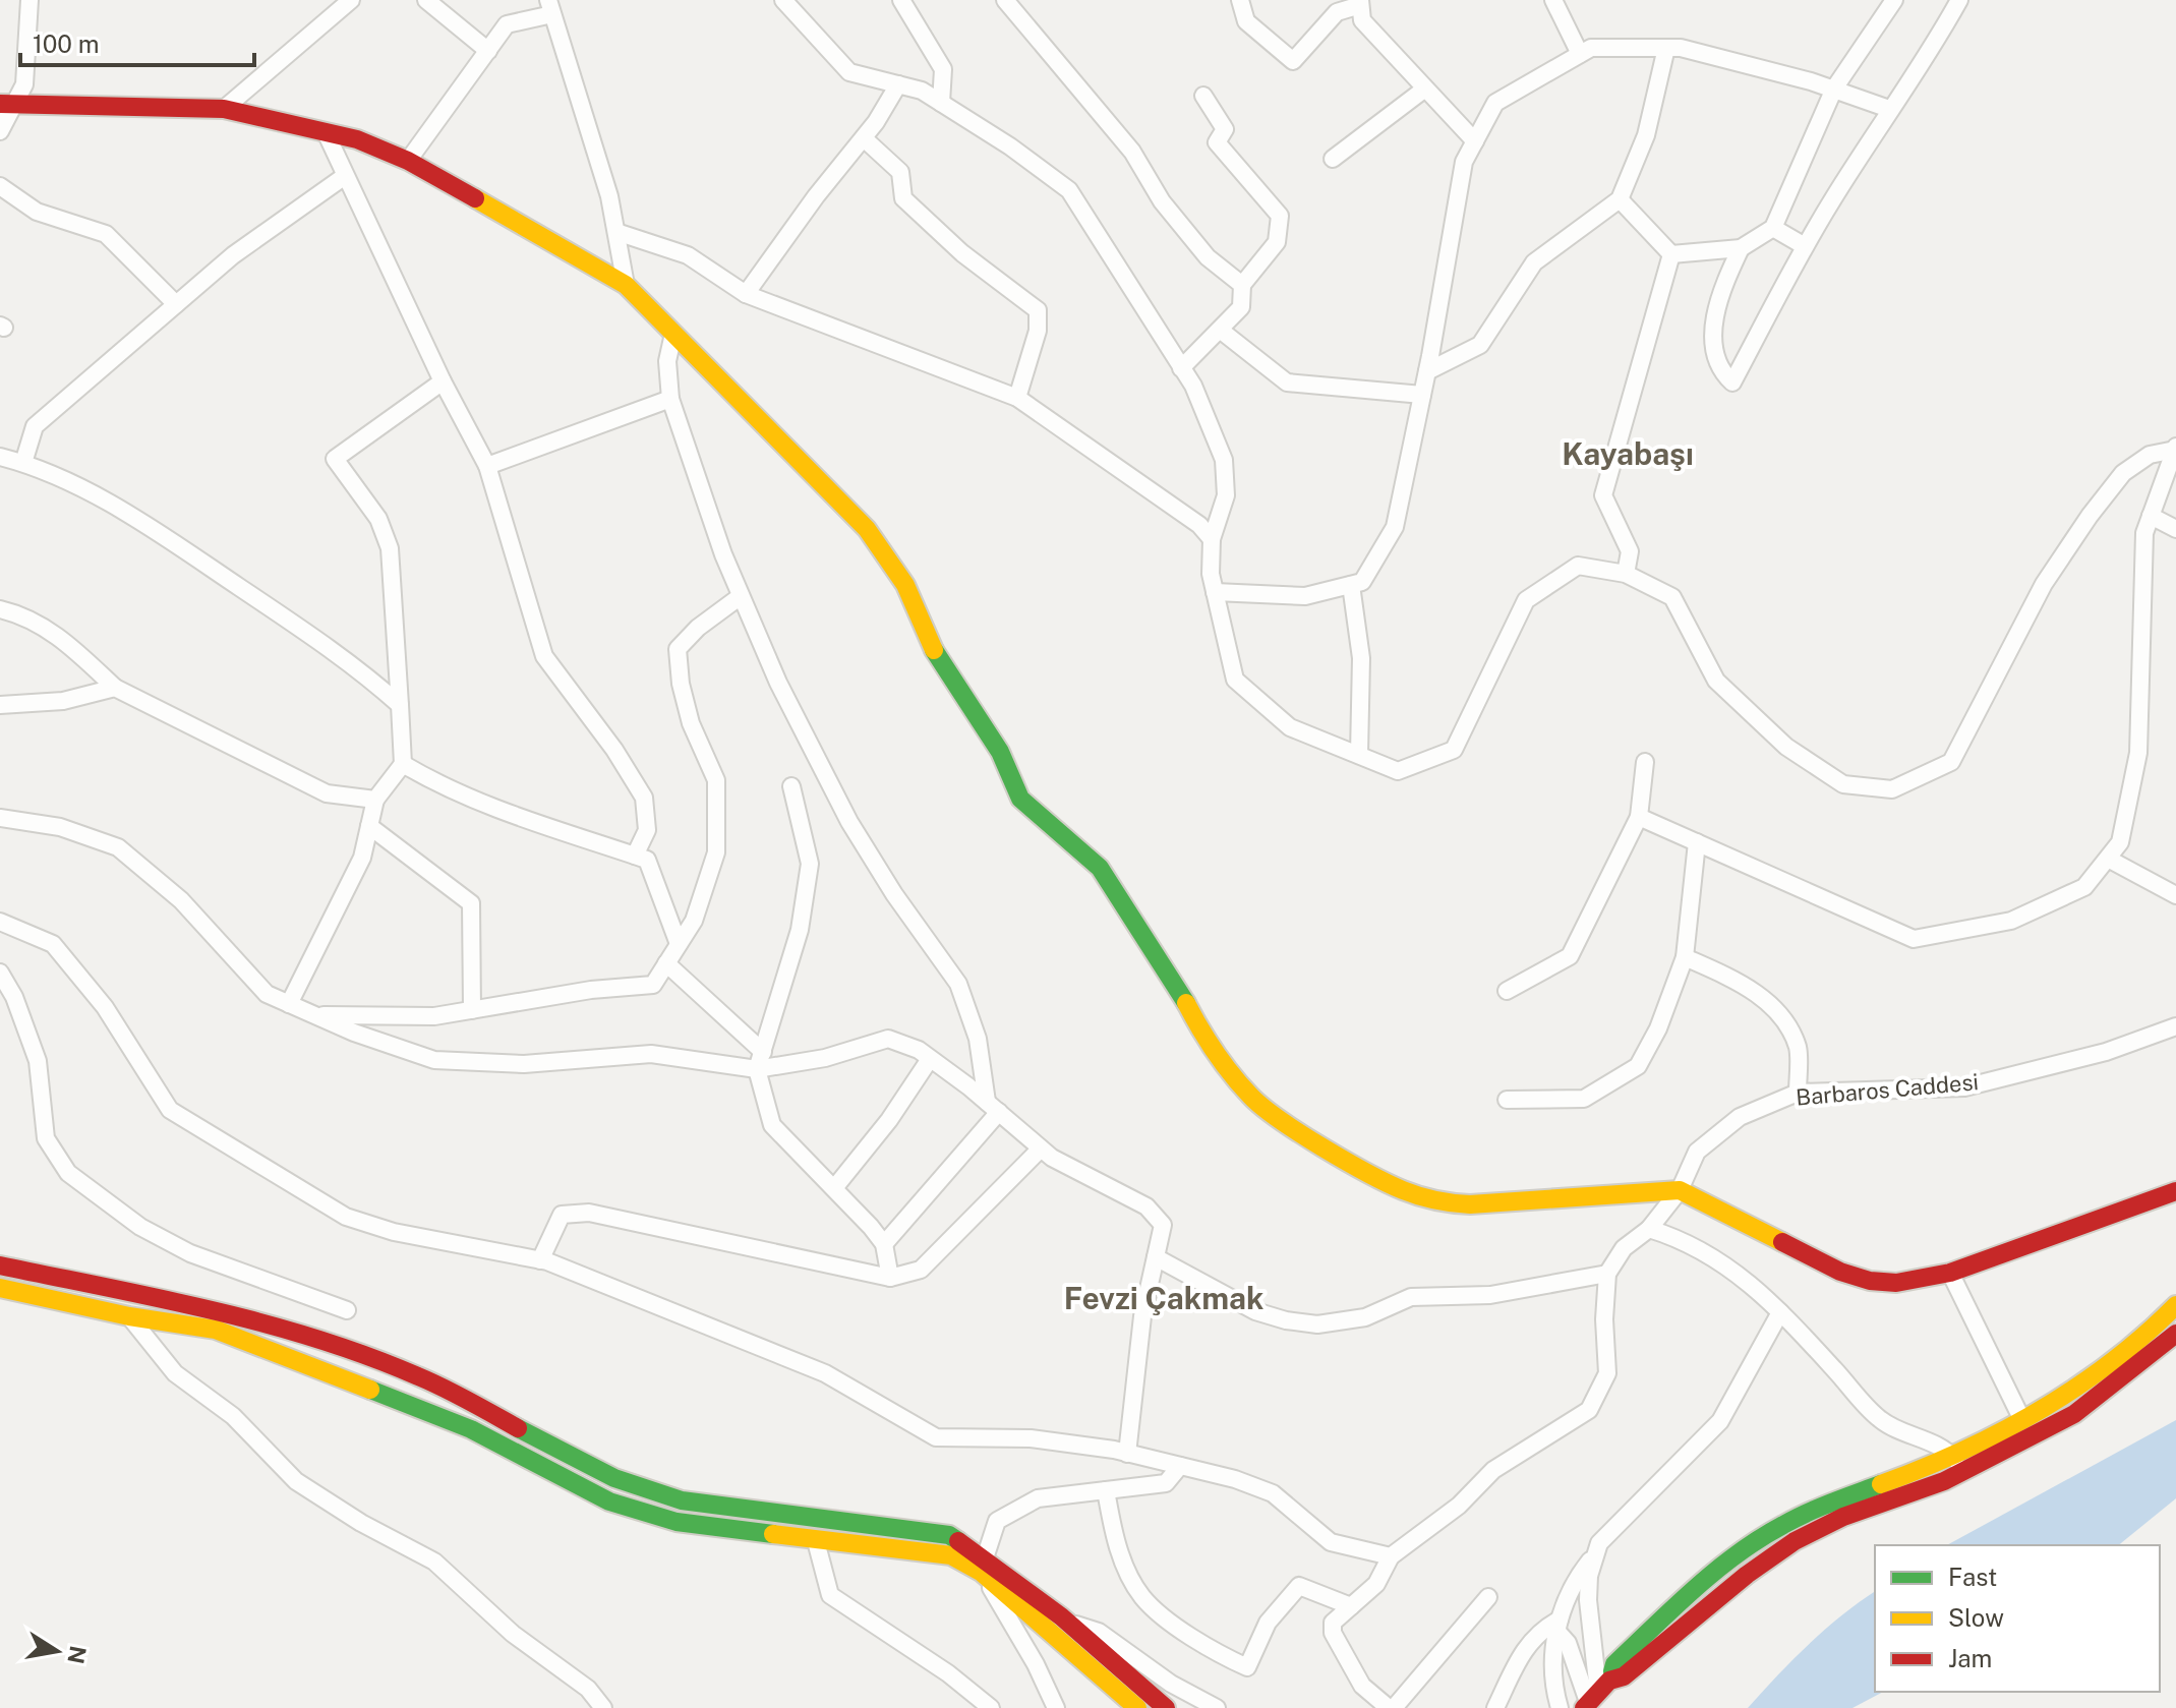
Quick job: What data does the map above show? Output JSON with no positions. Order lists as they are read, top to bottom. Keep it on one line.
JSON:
{"streets":{"street":["Barbaros Caddesi"]},"districts":["Kayabaşı","Fevzi Çakmak"],"legend":["Fast","Slow","Jam"],"scale_bar":"100 m","north":"right"}
